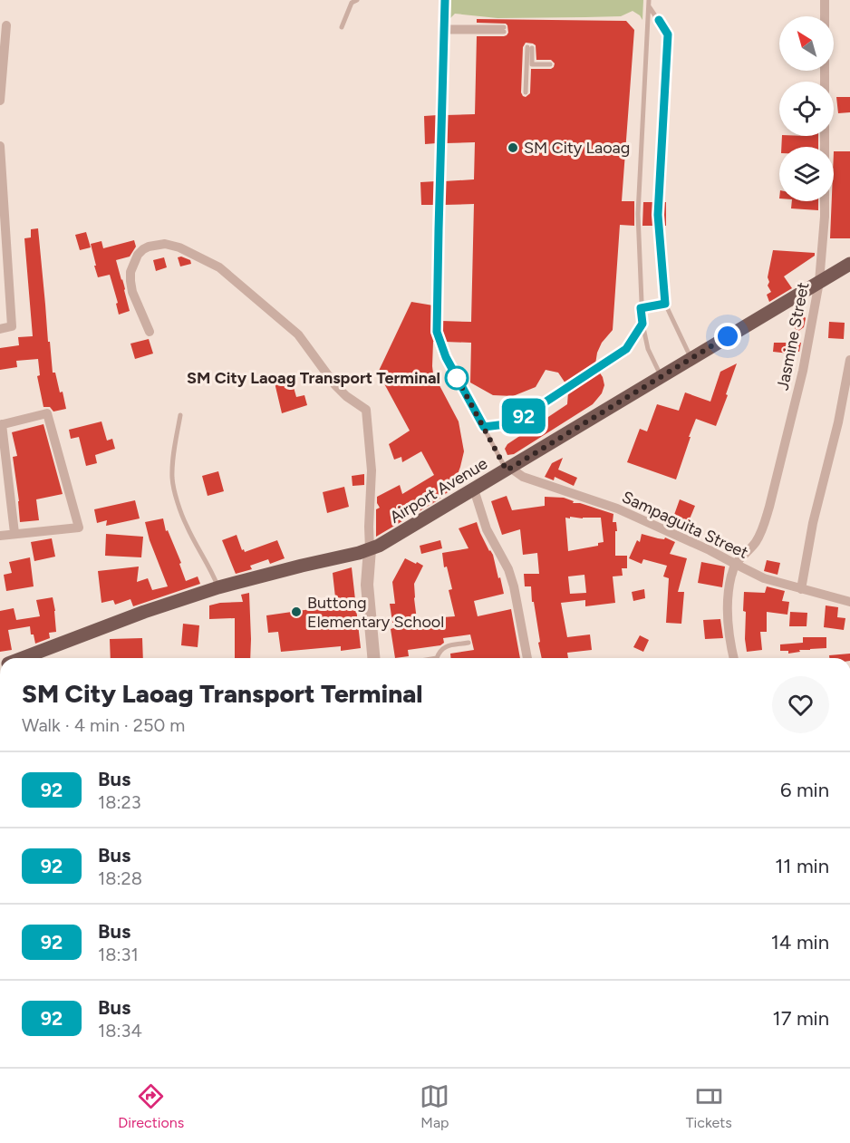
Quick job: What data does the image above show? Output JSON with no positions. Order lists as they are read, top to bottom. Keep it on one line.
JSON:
{"streets":{"main road":["Airport Avenue"],"street":["Jasmine Street","Sampaguita Street"]},"crossings":[["Jasmine Street","Airport Avenue"],["Jasmine Street","Sampaguita Street"],["Airport Avenue","Sampaguita Street"]],"places":["SM City Laoag","SM City Laoag Transport Terminal","Buttong Elementary School"],"lines":["bus line 92"],"north":"top left","page":{"on_map":"92","heading":["SM City Laoag Transport Terminal","Walk · 4 min · 250 m"],"list":[{"mark":"92","name":"Bus","note":"18:23","value":"6 min"},{"mark":"92","name":"Bus","note":"18:28","value":"11 min"},{"mark":"92","name":"Bus","note":"18:31","value":"14 min"},{"mark":"92","name":"Bus","note":"18:34","value":"17 min"}],"tabs":["Directions","Map","Tickets"]}}
